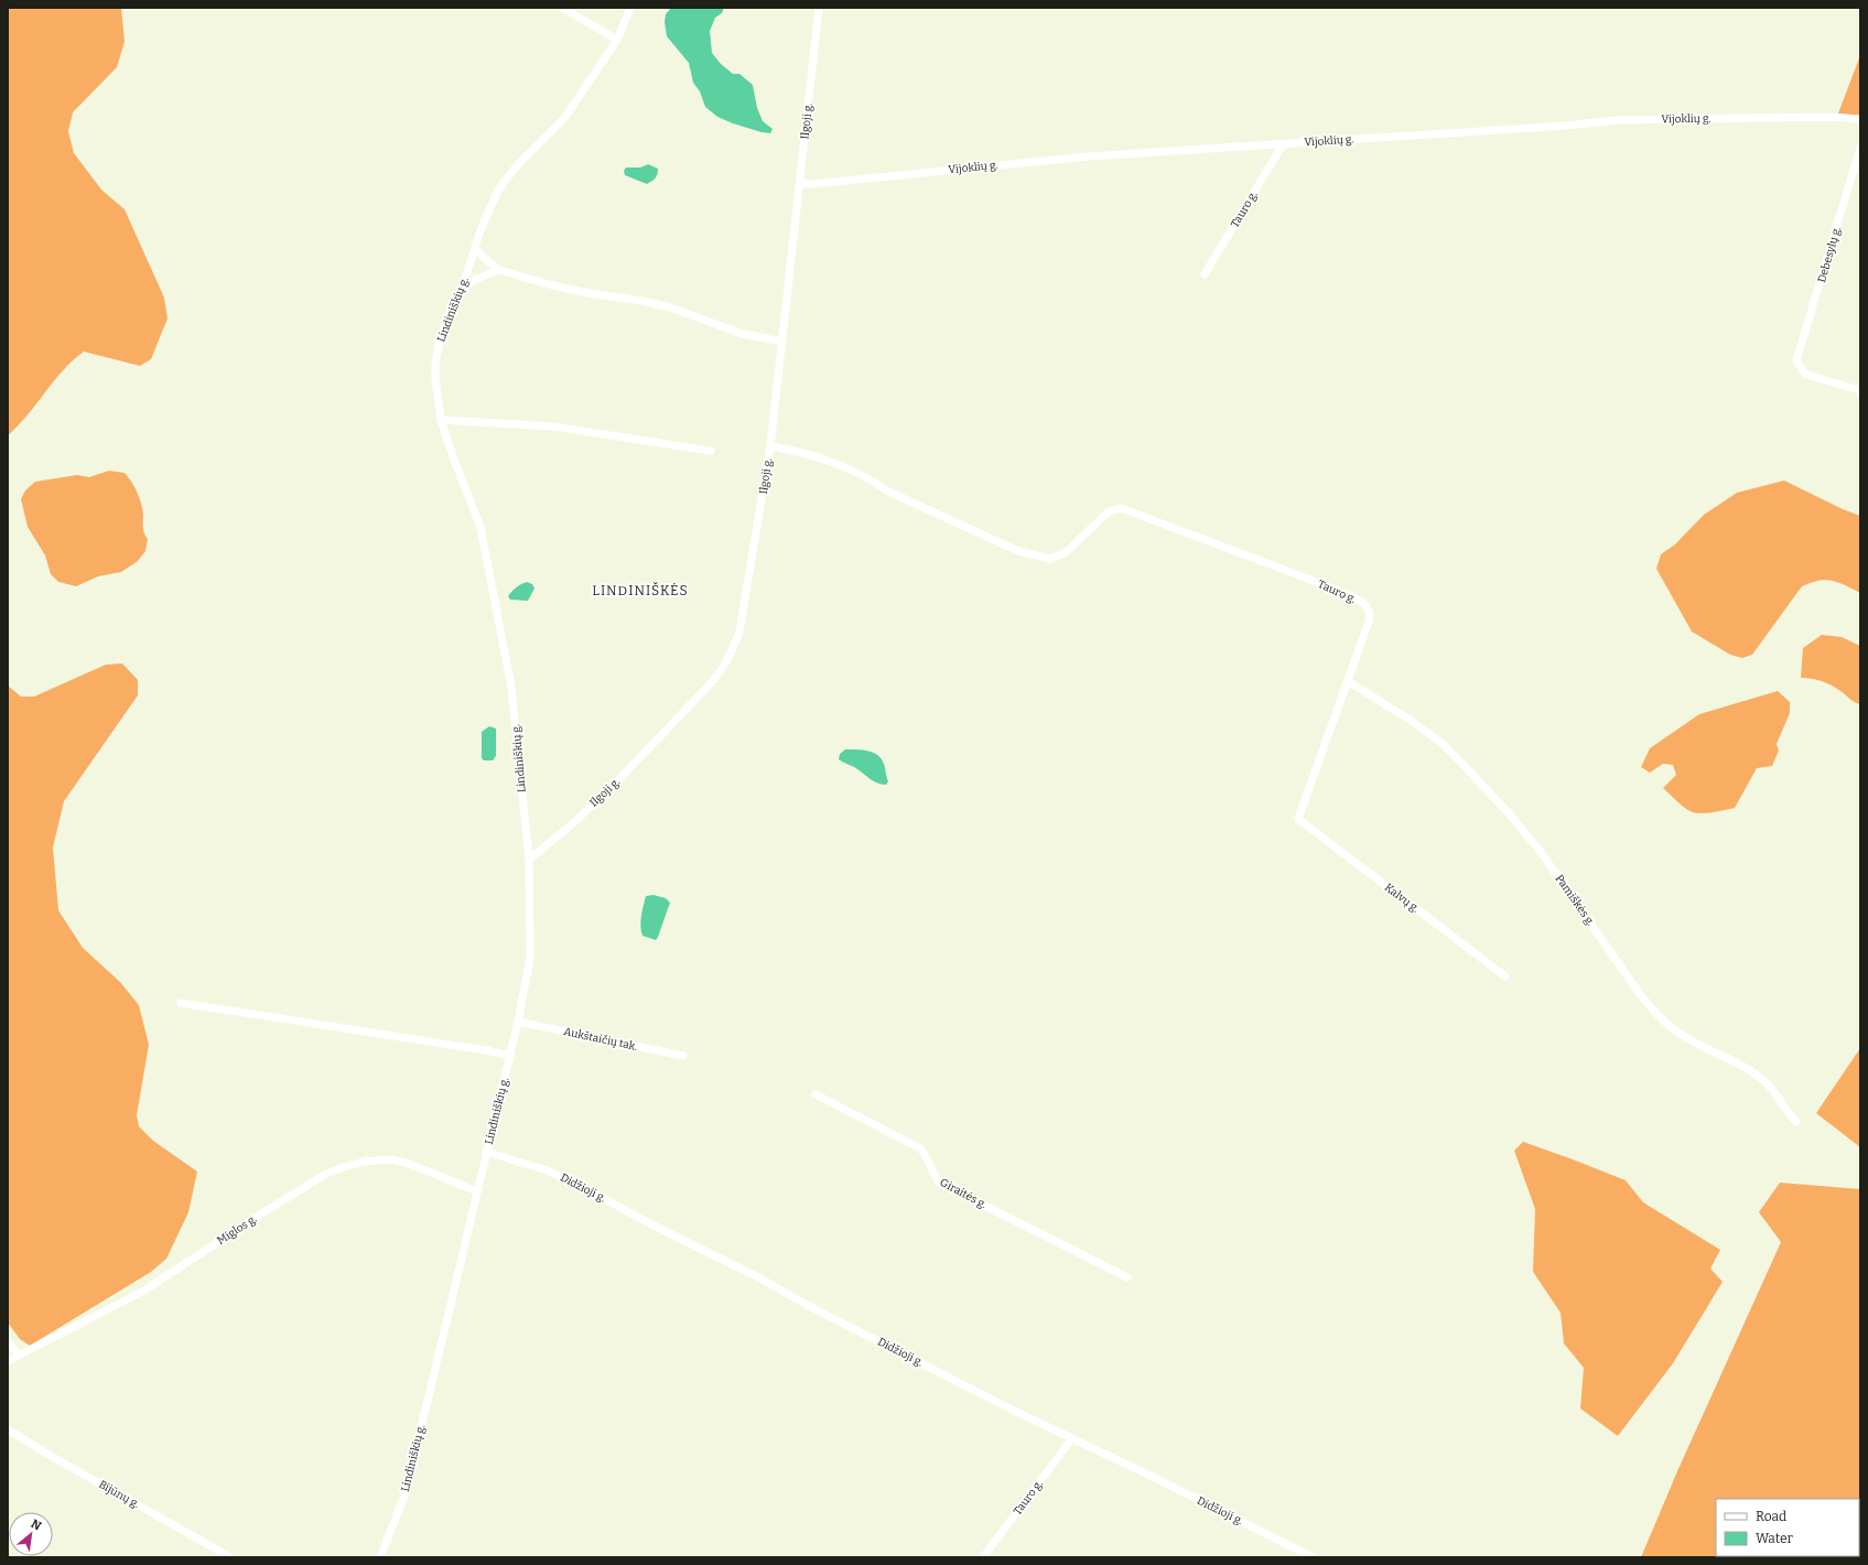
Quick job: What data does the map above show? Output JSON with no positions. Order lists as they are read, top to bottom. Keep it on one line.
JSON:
{"streets":{"street":["Vijoklių g.","Ilgoji g.","Tauro g.","Debesylų g.","Lindiniškių g.","Kalvų g.","Pamiškės g.","Aukštaičių tak.","Didžioji g.","Giraitės g.","Miglos g.","Bijūnų g."]},"crossings":[["Vijoklių g.","Ilgoji g."],["Vijoklių g.","Tauro g."],["Ilgoji g.","Tauro g."],["Ilgoji g.","Lindiniškių g."],["Tauro g.","Kalvų g."],["Tauro g.","Pamiškės g."],["Tauro g.","Didžioji g."],["Lindiniškių g.","Aukštaičių tak."],["Lindiniškių g.","Didžioji g."],["Lindiniškių g.","Miglos g."]],"districts":["LINDINIŠKĖS"],"legend":["Road","Water"],"north":"top right"}
